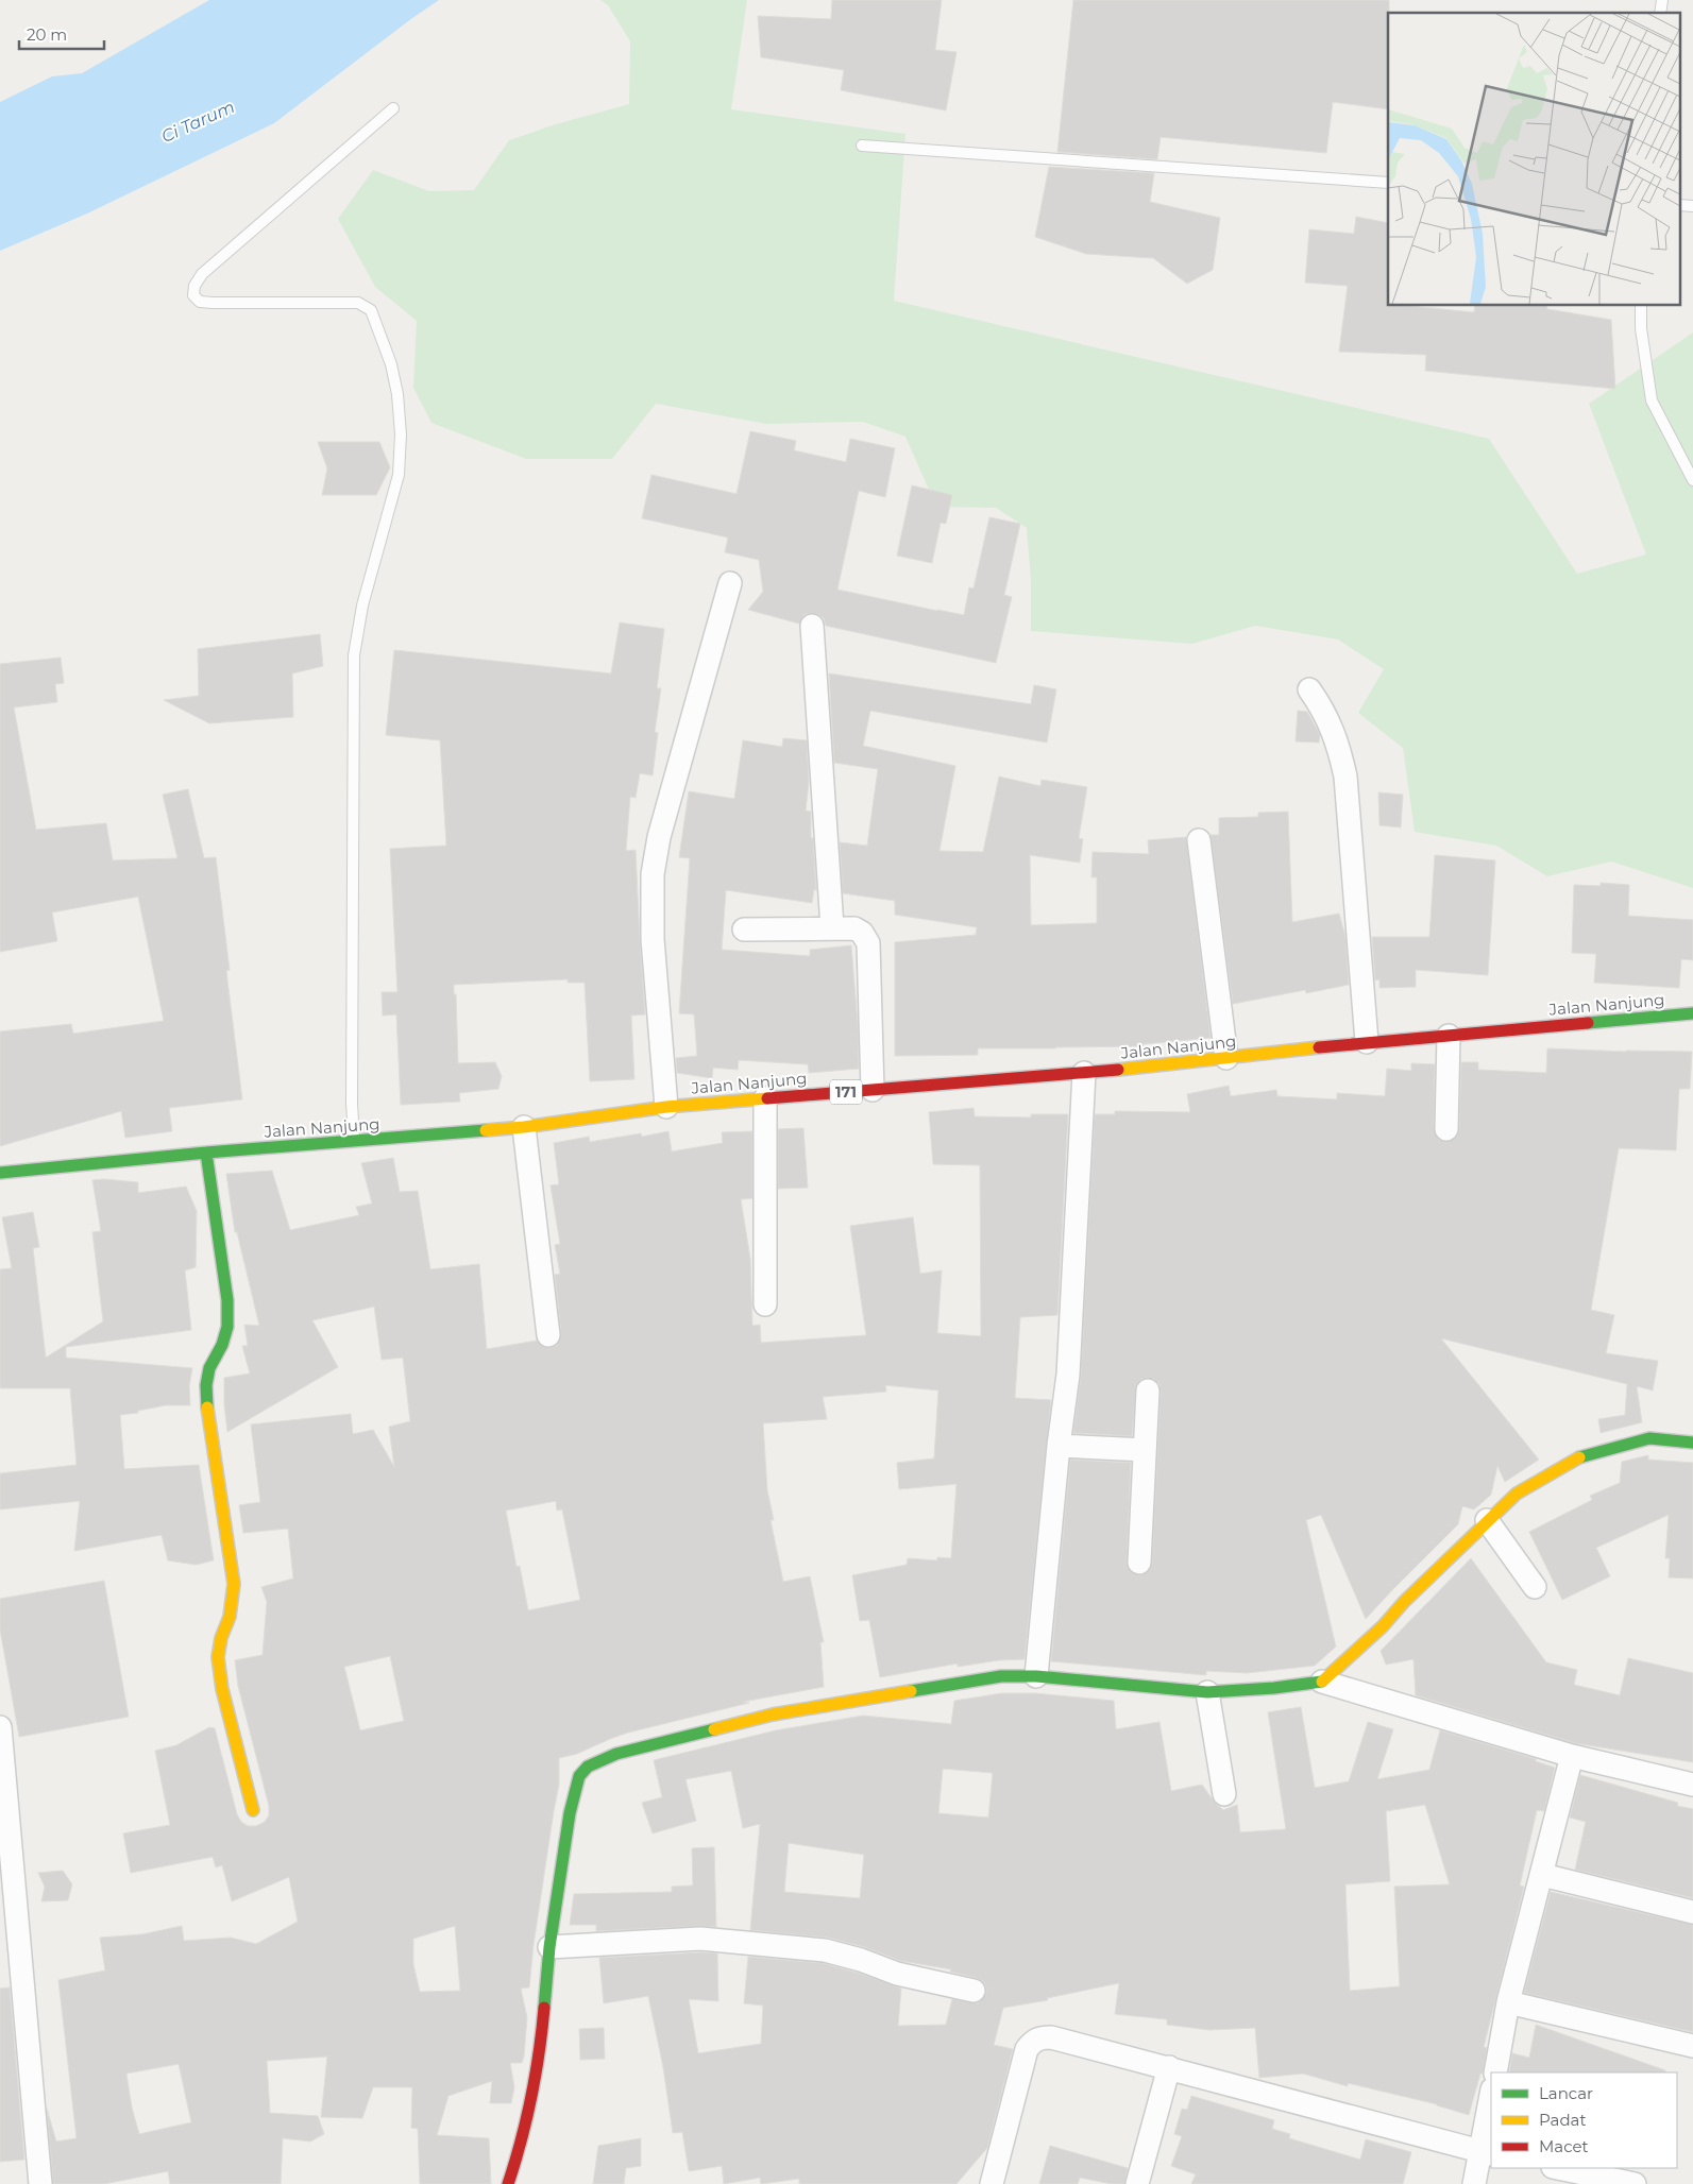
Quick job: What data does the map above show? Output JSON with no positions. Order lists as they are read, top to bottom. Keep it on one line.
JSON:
{"streets":{"street":["Jalan Nanjung","171"]},"water":["Ci Tarum"],"legend":["Lancar","Padat","Macet"],"scale_bar":"20 m"}
